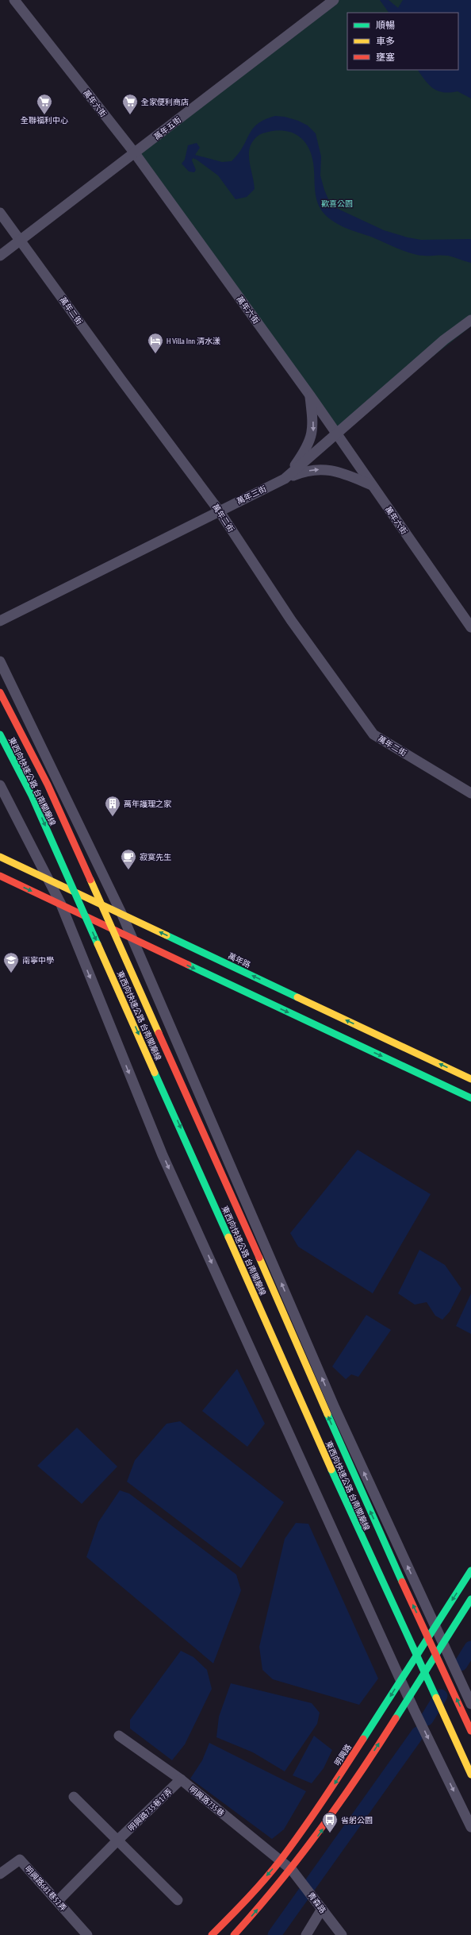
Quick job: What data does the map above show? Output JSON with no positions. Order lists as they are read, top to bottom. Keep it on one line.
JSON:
{"streets":{"main road":["東西向快速公路 台南關廟線","萬年路","明興路"],"street":["萬年六街","萬年五街","萬年二街","萬年三街","明興路735巷","明興路735巷17弄","明興路681巷52弄","青森路"]},"crossings":[["萬年六街","萬年五街"],["萬年六街","萬年三街"],["萬年五街","萬年二街"],["萬年二街","萬年三街"],["明興路","明興路735巷"],["明興路735巷","明興路735巷17弄"],["明興路735巷","青森路"],["明興路735巷17弄","明興路681巷52弄"]],"parks":["歡喜公園"],"places":{"supermarket":["全聯福利中心","全家便利商店"],"hotel":["H Villa Inn 清水漾"],"building":["萬年護理之家"],"cafe":["寂寞先生"],"school or university":["南寧中學"],"bus stop":["省躬公園"]},"legend":["順暢","車多","壅塞"]}
